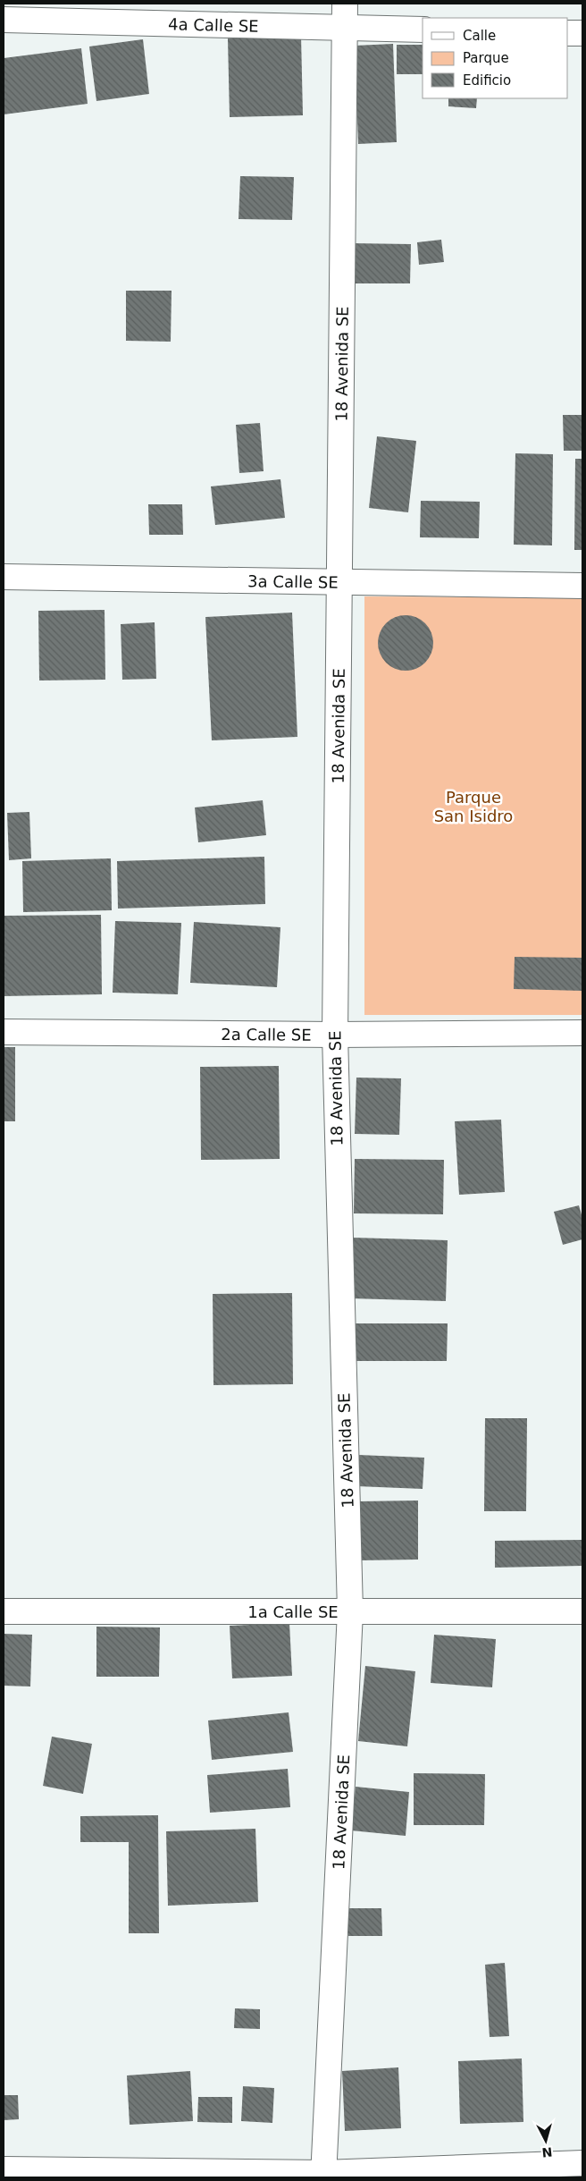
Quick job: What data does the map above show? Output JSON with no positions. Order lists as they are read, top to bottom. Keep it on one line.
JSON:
{"streets":{"street":["4a Calle SE","18 Avenida SE","3a Calle SE","2a Calle SE","1a Calle SE"]},"crossings":[["4a Calle SE","18 Avenida SE"],["18 Avenida SE","3a Calle SE"],["18 Avenida SE","2a Calle SE"],["18 Avenida SE","1a Calle SE"]],"parks":["Parque San Isidro"],"legend":["Calle","Parque","Edificio"],"north":"bottom"}
